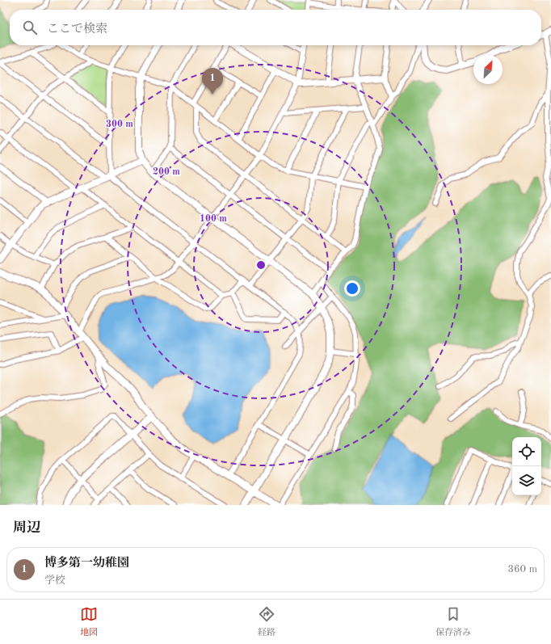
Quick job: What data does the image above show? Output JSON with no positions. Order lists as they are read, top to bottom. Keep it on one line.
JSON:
{"north":"top right","page":{"search":"ここで検索","pins":"1","heading":"周辺","list":[{"mark":"1","name":"博多第一幼稚園","note":"学校","value":"360 m"}],"nav":["地図","経路","保存済み"]},"rings":["300 m","200 m","100 m"]}
